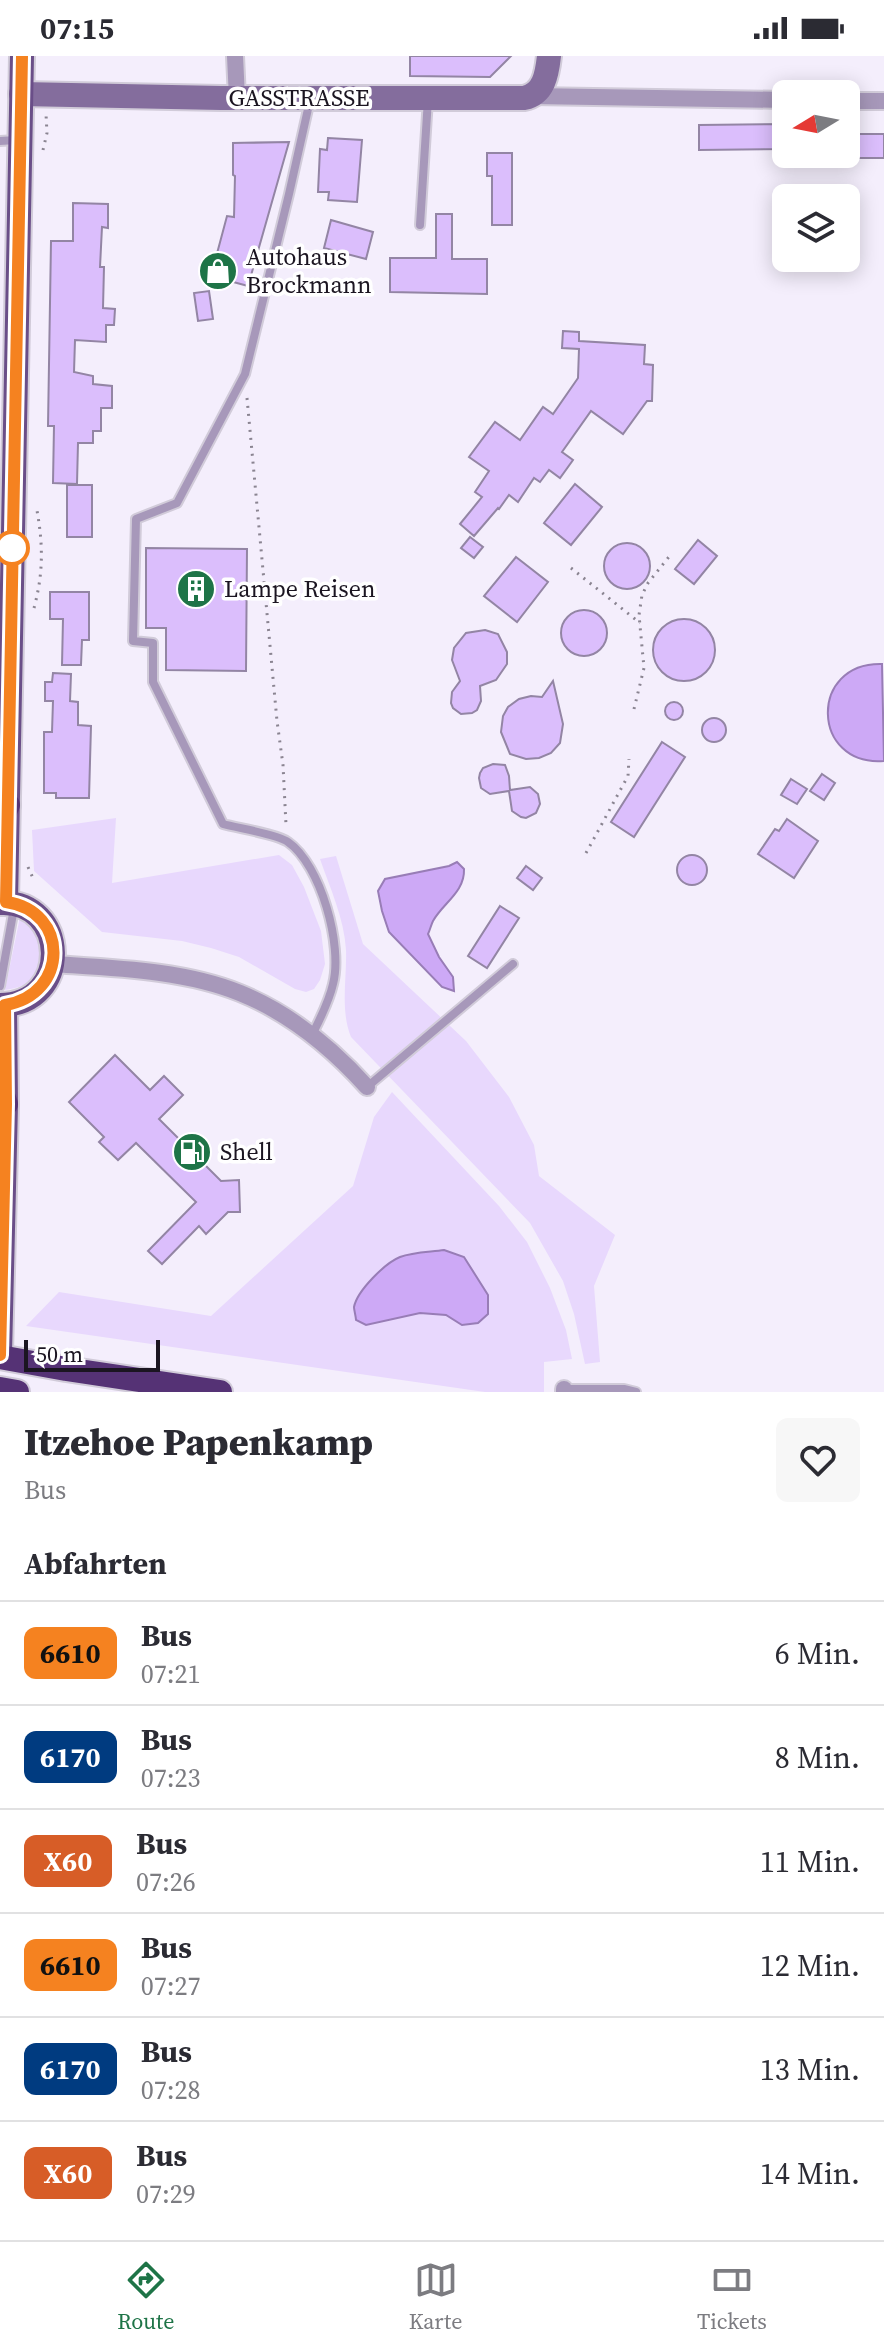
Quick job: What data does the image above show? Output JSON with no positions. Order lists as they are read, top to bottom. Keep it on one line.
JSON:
{"streets":{"street":["GASSTRASSE"]},"places":{"shop":["Autohaus Brockmann"],"building":["Lampe Reisen"],"fuel station":["Shell"]},"lines":["bus line 6610"],"scale_bar":"50 m","north":"left","page":{"status":"07:15","scale":"50 m","heading":[["Itzehoe Papenkamp","Bus"],"Abfahrten"],"list":[{"mark":"6610","name":"Bus","note":"07:21","value":"6 Min."},{"mark":"6170","name":"Bus","note":"07:23","value":"8 Min."},{"mark":"X60","name":"Bus","note":"07:26","value":"11 Min."},{"mark":"6610","name":"Bus","note":"07:27","value":"12 Min."},{"mark":"6170","name":"Bus","note":"07:28","value":"13 Min."},{"mark":"X60","name":"Bus","note":"07:29","value":"14 Min."}],"tabs":["Route","Karte","Tickets"]}}
